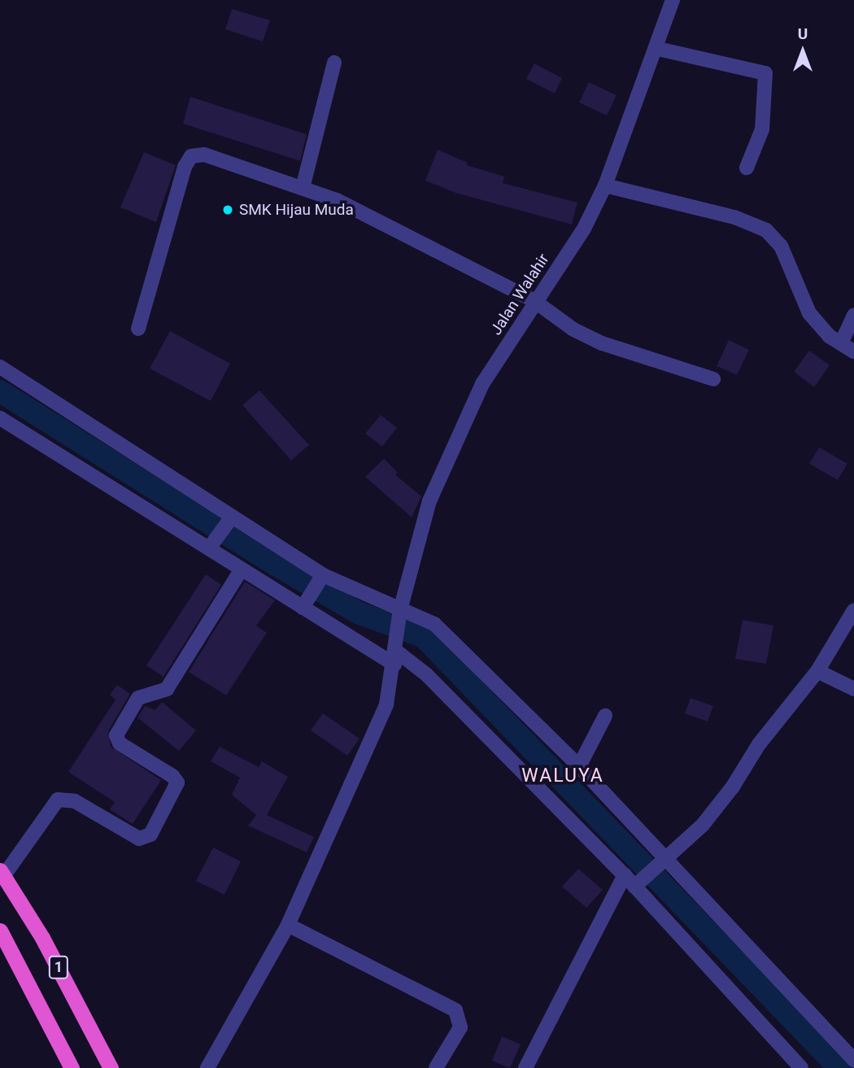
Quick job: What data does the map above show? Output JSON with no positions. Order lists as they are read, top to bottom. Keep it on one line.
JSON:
{"streets":{"highway":["1"],"street":["Jalan Walahir"]},"districts":["WALUYA"],"places":["SMK Hijau Muda"],"north":"top"}
